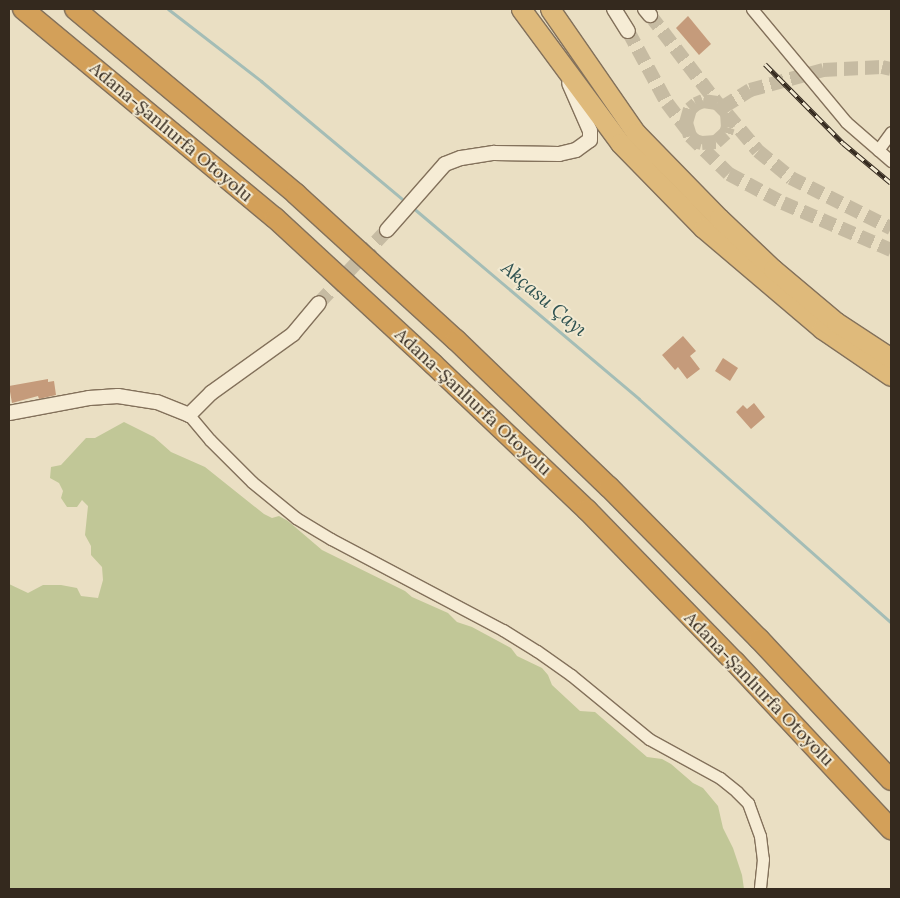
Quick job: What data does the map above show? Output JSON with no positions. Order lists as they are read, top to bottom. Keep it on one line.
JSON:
{"streets":{"highway":["Adana-Şanlıurfa Otoyolu"]},"water":["Akçasu Çayı"]}
